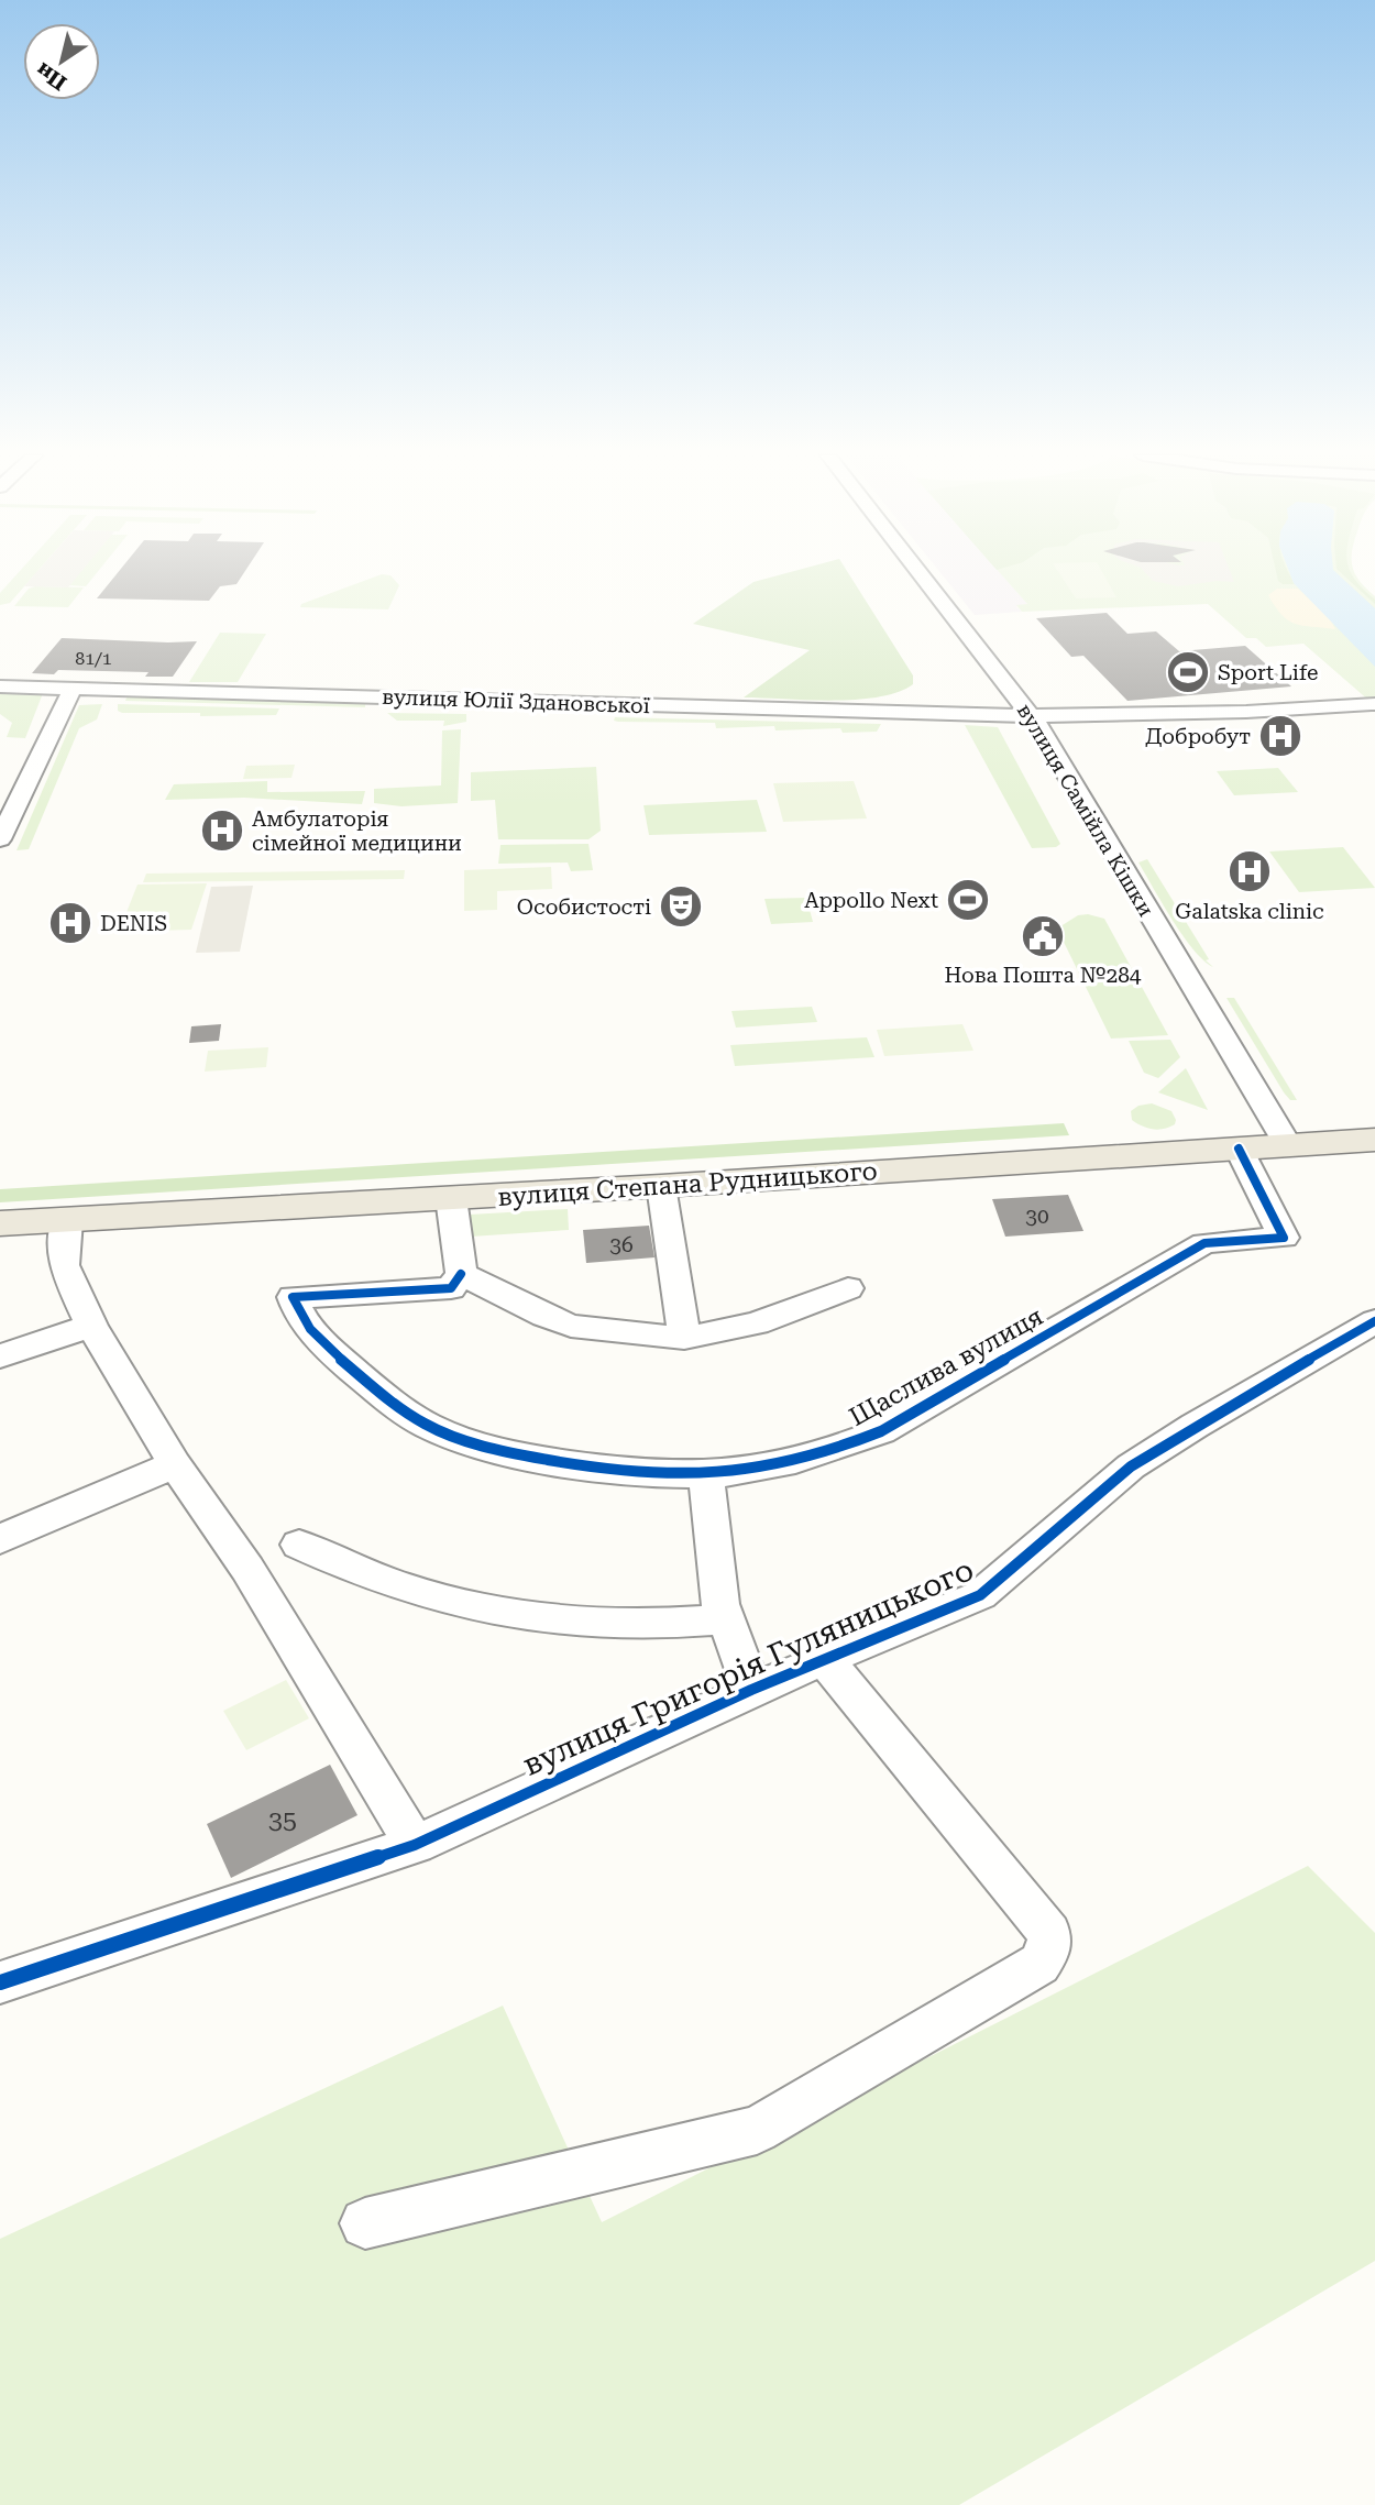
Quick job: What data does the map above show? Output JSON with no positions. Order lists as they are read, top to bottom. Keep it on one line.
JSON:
{"streets":{"main road":["вулиця Степана Рудницького"],"street":["вулиця Юлії Здановської","вулиця Самійла Кішки","Щаслива вулиця","вулиця Григорія Гуляницького"]},"crossings":[["вулиця Юлії Здановської","вулиця Самійла Кішки"],["вулиця Самійла Кішки","вулиця Степана Рудницького"],["вулиця Степана Рудницького","Щаслива вулиця"]],"places":{"sports":["Sport Life","Appollo Next"],"hospital":["Добробут","Амбулаторія сімейної медицини","Galatska clinic","DENIS"],"theatre":["Особистості"],"public building":["Нова Пошта №284"]},"house_numbers":["81/1","30","36","35"],"north":"bottom left"}
